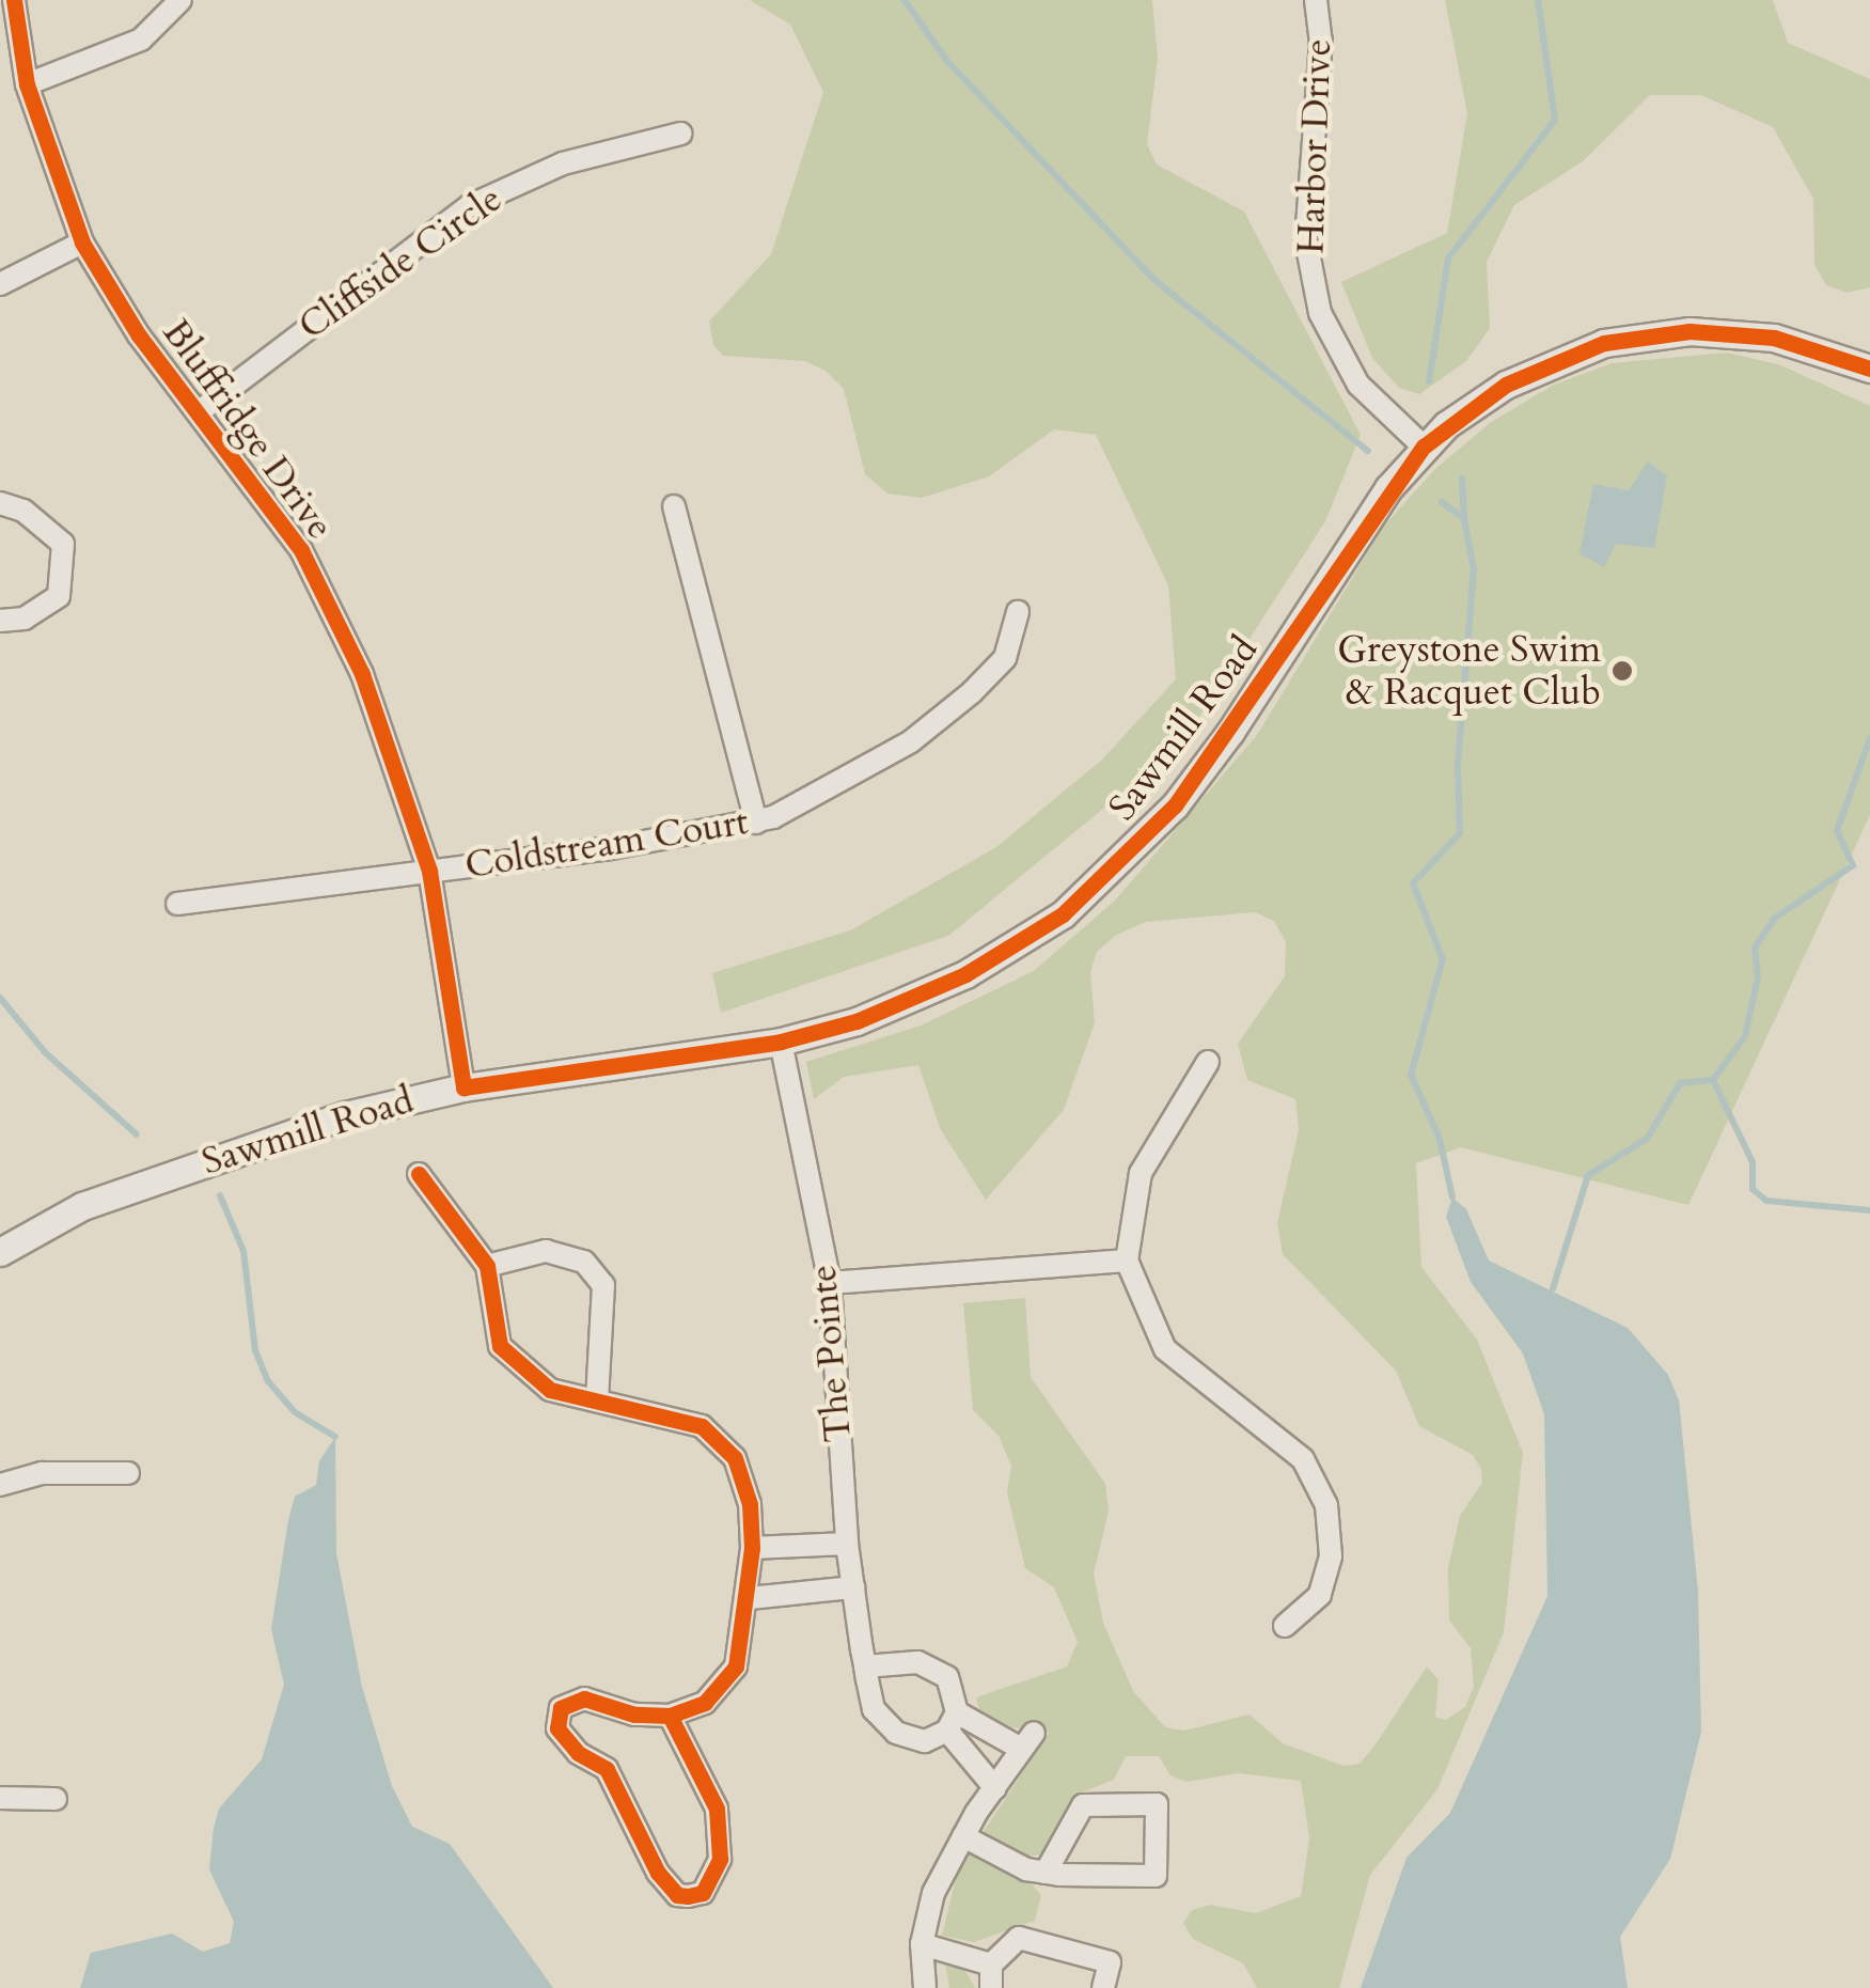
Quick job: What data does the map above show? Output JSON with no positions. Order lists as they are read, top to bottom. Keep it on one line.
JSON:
{"streets":{"street":["Harbor Drive","Cliffside Circle","Bluffridge Drive","Sawmill Road","Coldstream Court","The Pointe"]},"crossings":[["Harbor Drive","Sawmill Road"],["Cliffside Circle","Bluffridge Drive"],["Bluffridge Drive","Sawmill Road"],["Bluffridge Drive","Coldstream Court"],["Sawmill Road","The Pointe"]],"places":["Greystone Swim & Racquet Club"]}
